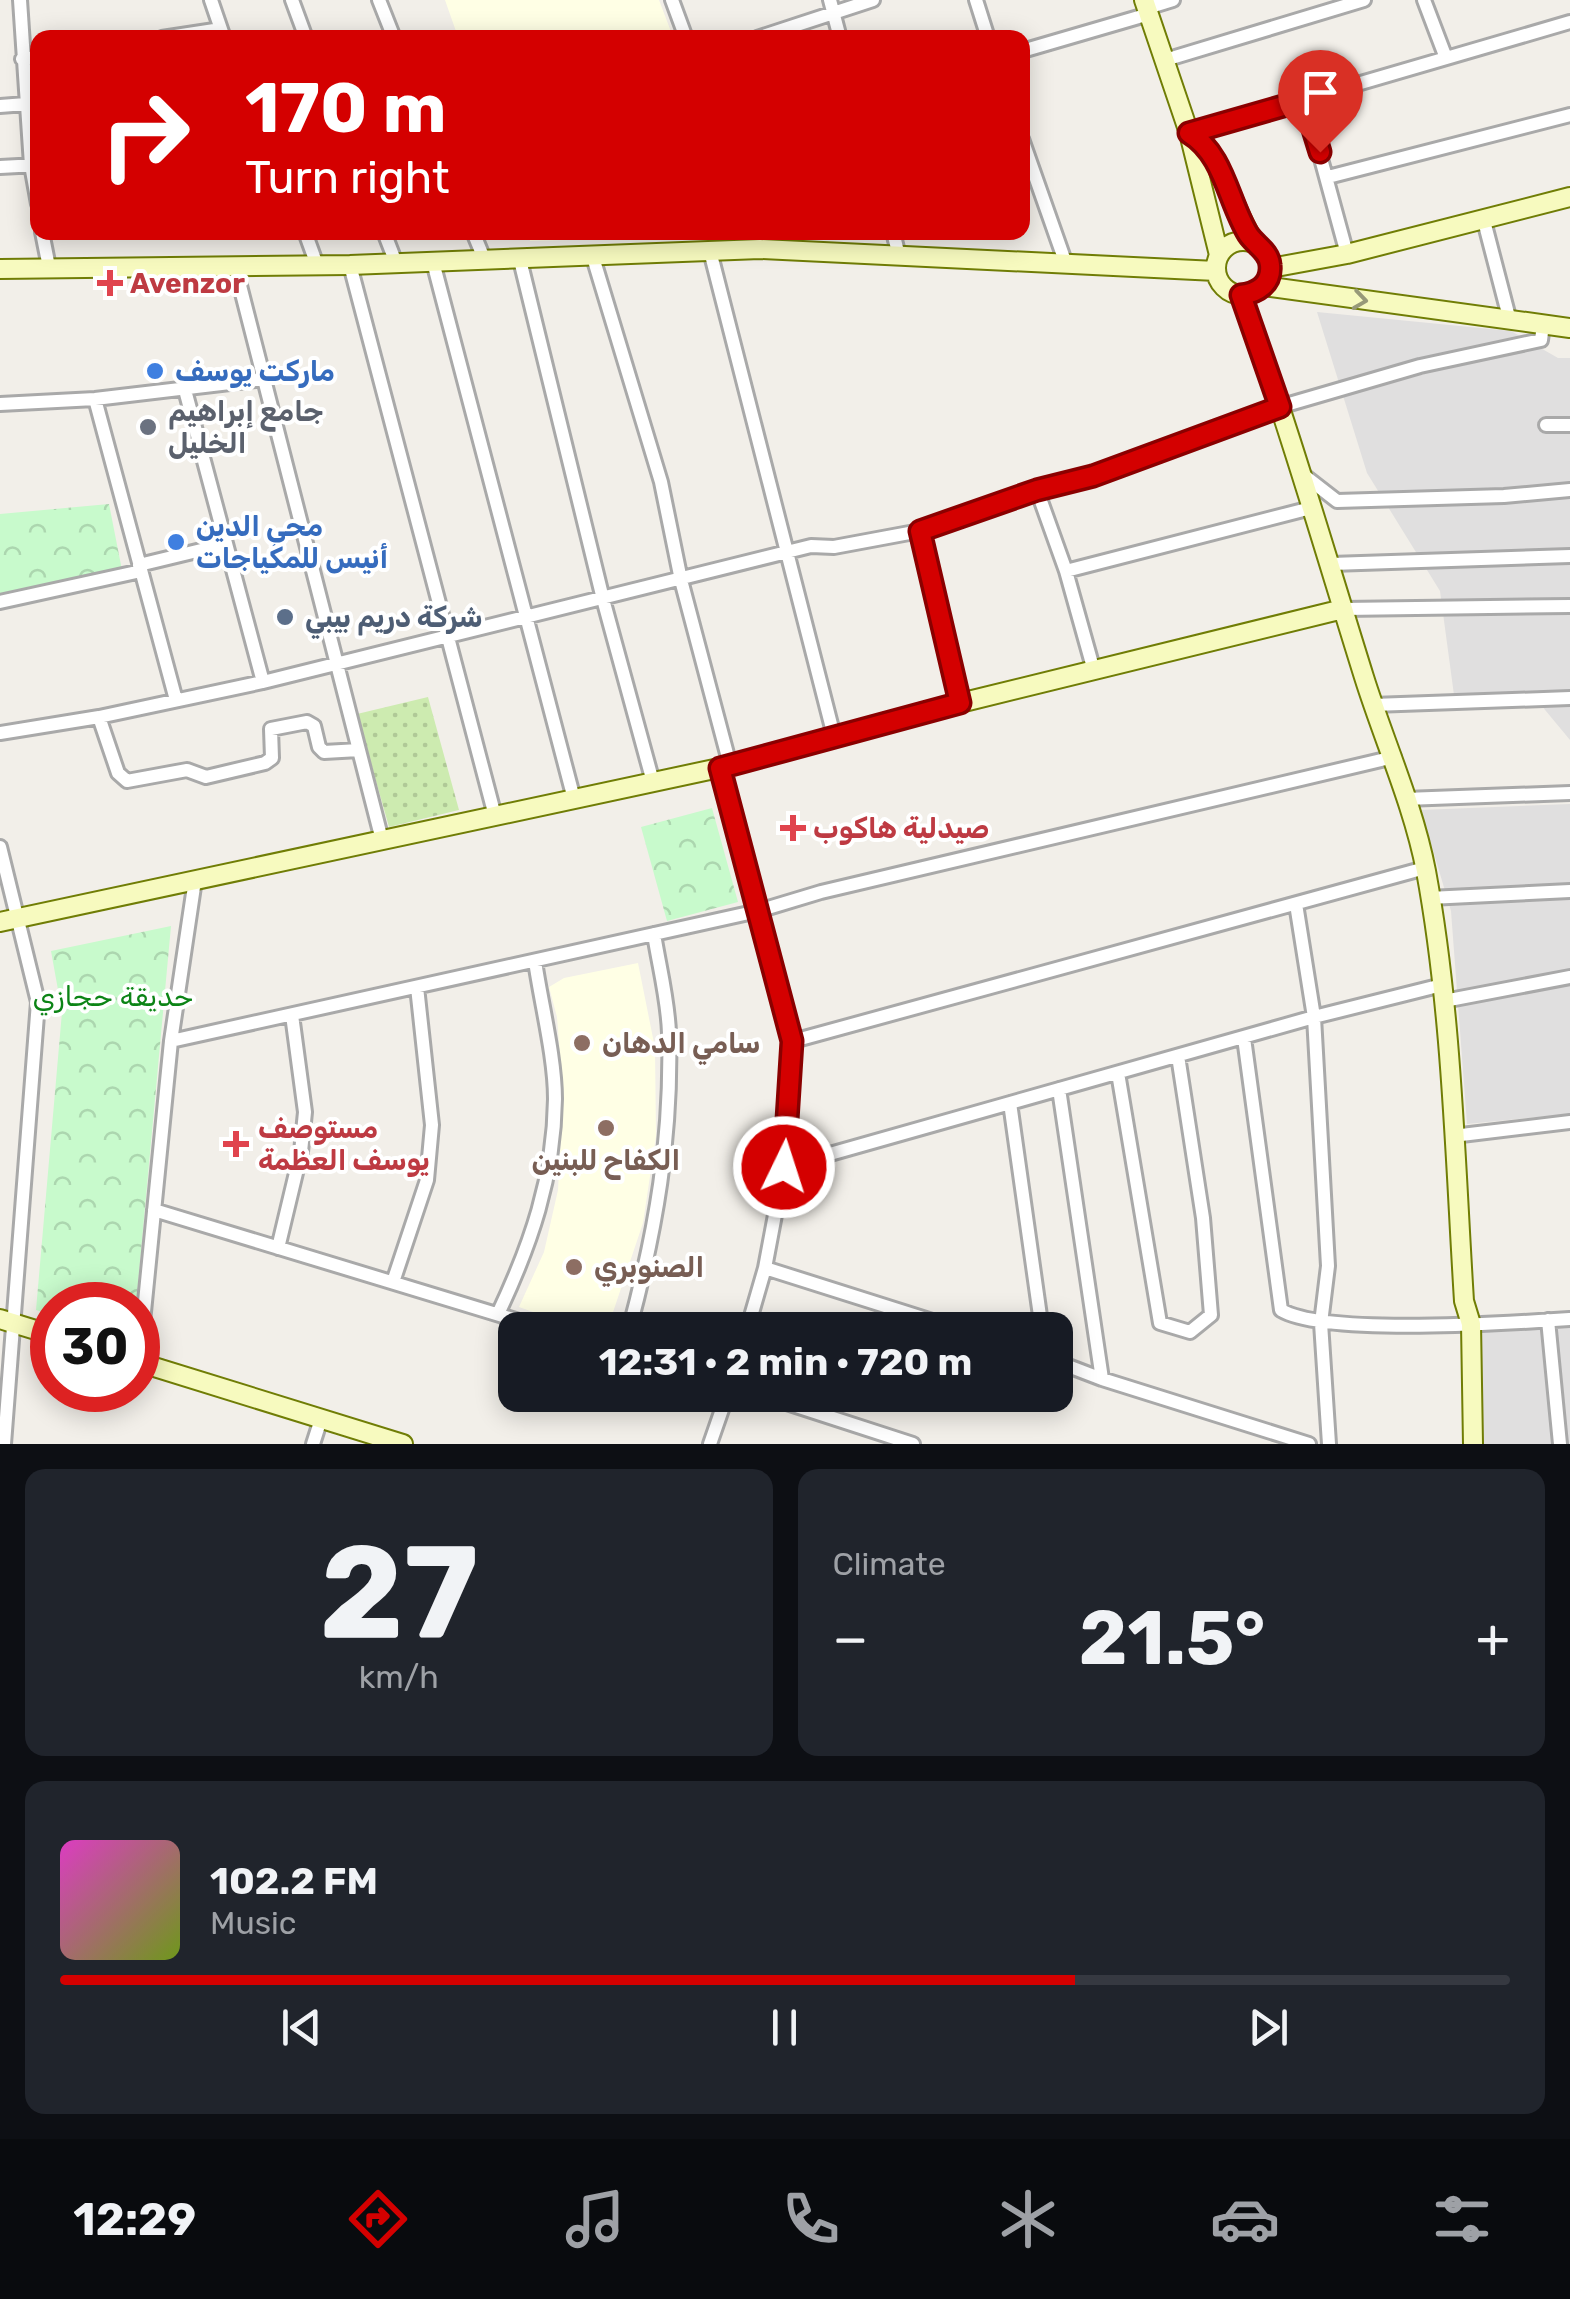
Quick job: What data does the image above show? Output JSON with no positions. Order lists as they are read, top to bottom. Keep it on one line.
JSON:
{"parks":["حديقة حجازي"],"places":{"health":["Avenzor","صيدلية هاكوب","مستوصف يوسف العظمة"],"other":["ماركت يوسف","جامع إبراهيم الخليل","محي الدين أنيس للمكياجات","شركة دريم بيبي","سامي الدهان","الكفاح للبنين","الصنوبري"]},"page":{"turn":["170 m","Turn right"],"limit":"30","trip":"12:31 · 2 min · 720 m","tile":[["27","km/h"],"Climate"],"heat":["−","21.5°","+"],"song":["102.2 FM","Music"],"tabs":"12:29"}}
